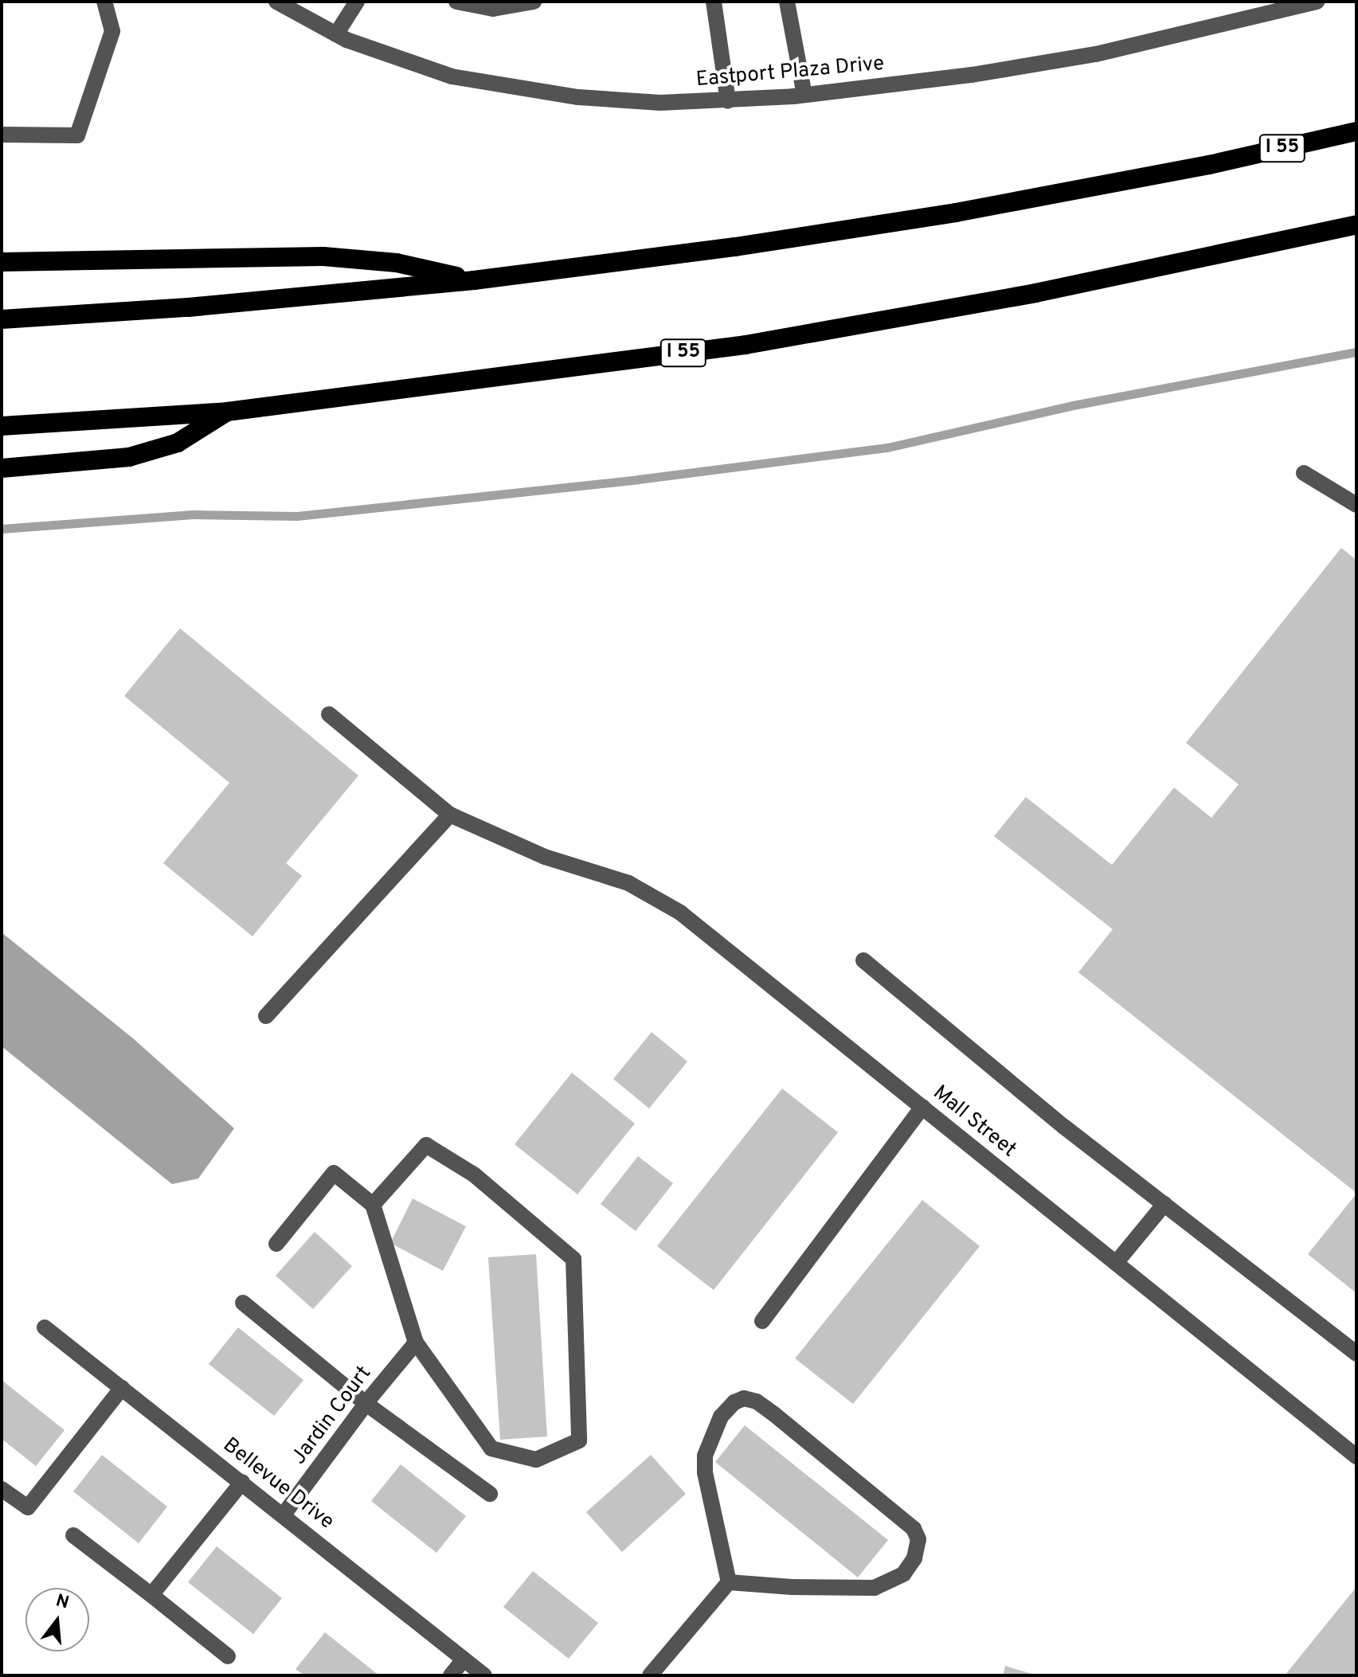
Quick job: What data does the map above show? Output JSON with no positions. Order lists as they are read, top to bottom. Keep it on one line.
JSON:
{"streets":{"highway":["I 55"],"street":["Eastport Plaza Drive","Mall Street","Jardin Court","Bellevue Drive"]},"crossings":[["Jardin Court","Bellevue Drive"]],"north":"top"}
